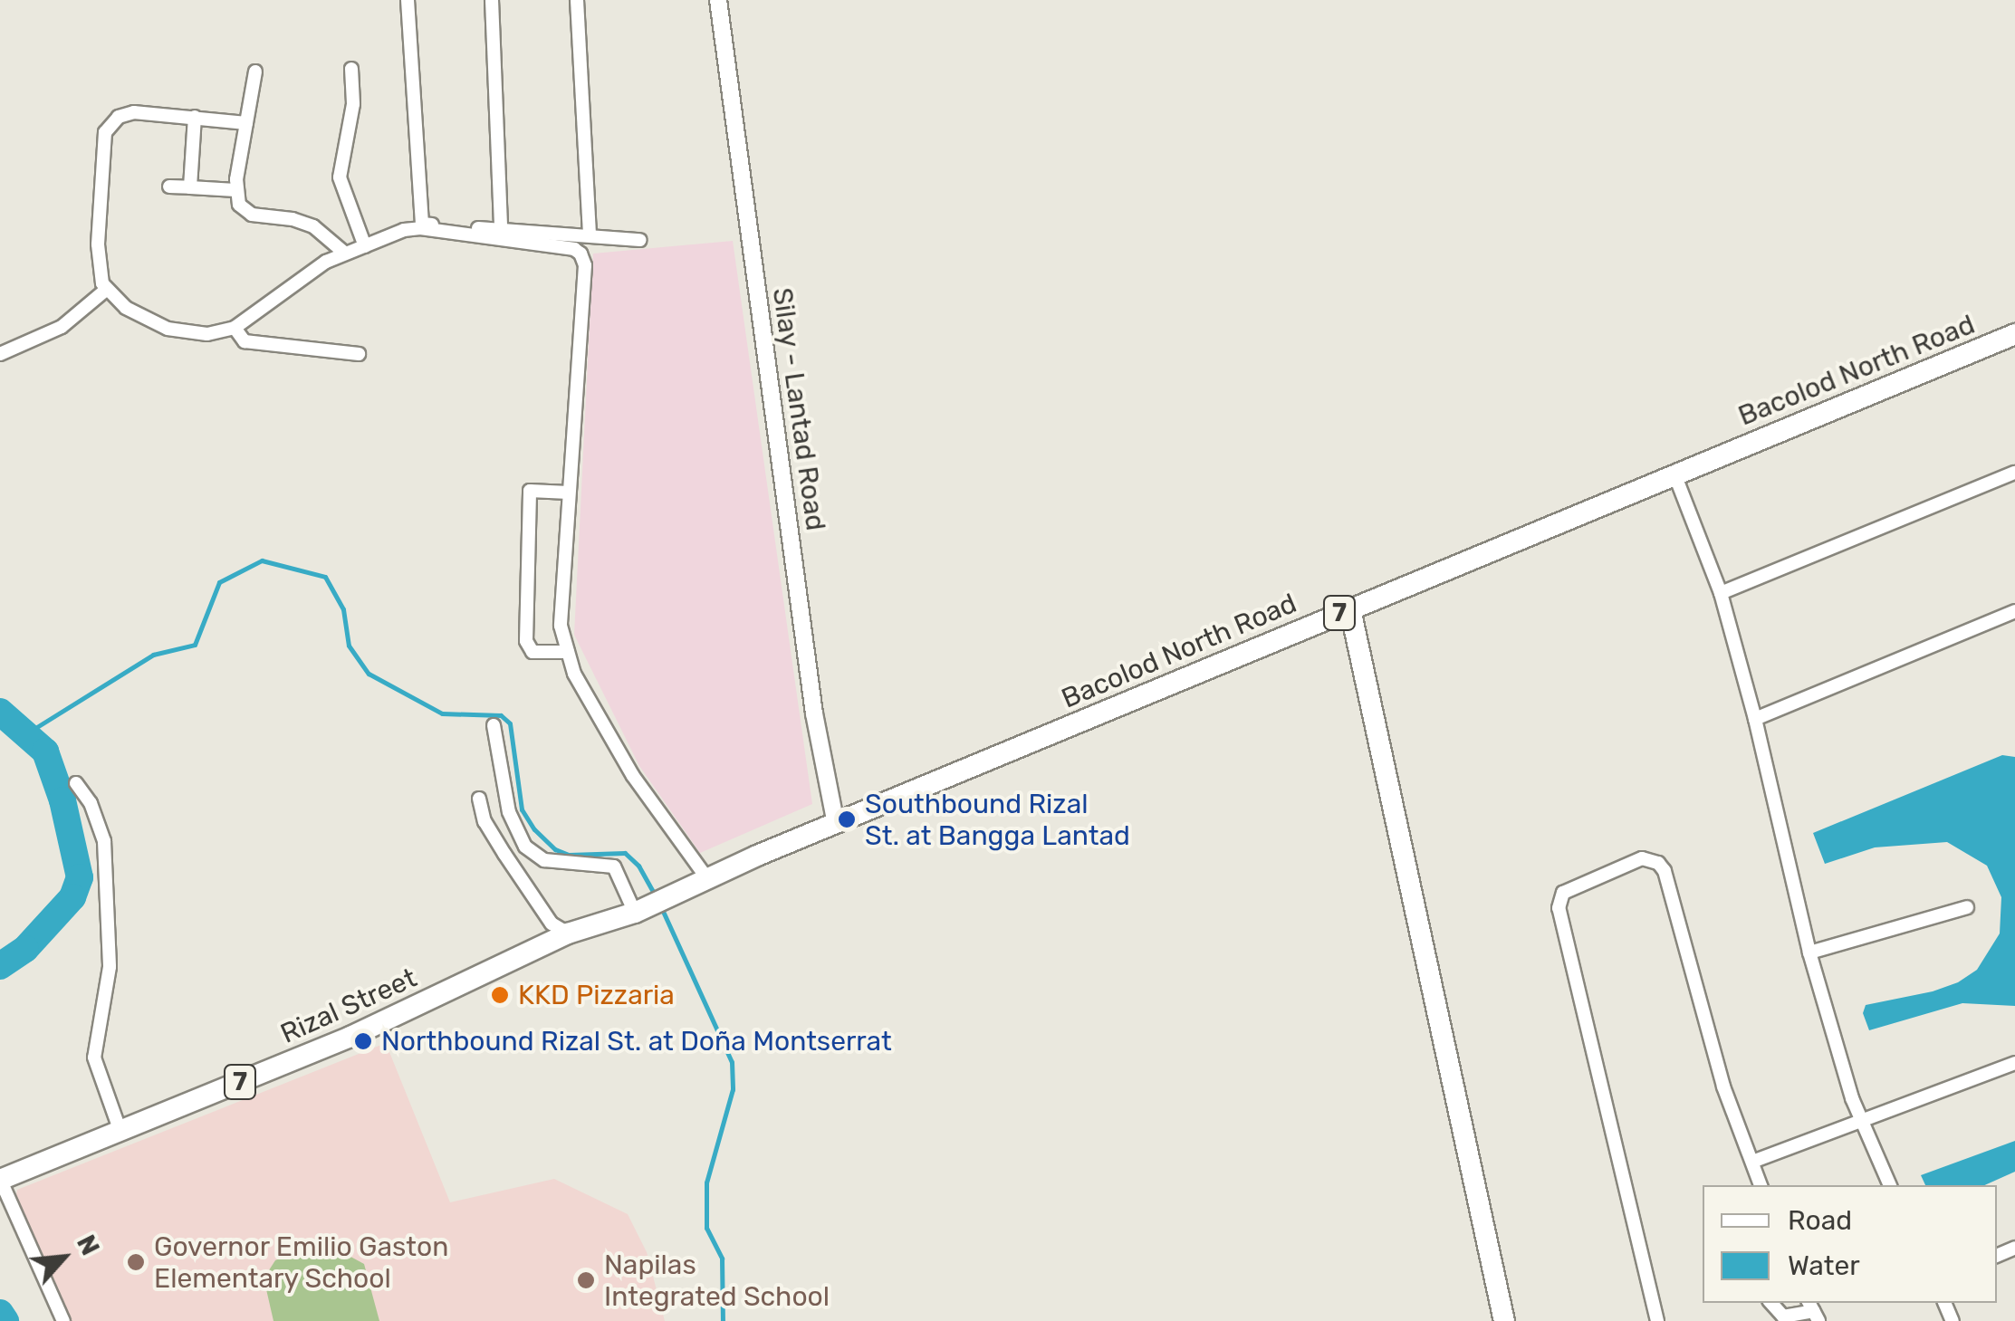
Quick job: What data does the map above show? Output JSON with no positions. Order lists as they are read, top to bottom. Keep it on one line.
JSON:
{"streets":{"main road":["Bacolod North Road","7","Rizal Street"],"street":["Silay - Lantad Road"]},"crossings":[["Bacolod North Road","Silay - Lantad Road"],["Bacolod North Road","Rizal Street"]],"places":["Southbound Rizal St. at Bangga Lantad","KKD Pizzaria","Northbound Rizal St. at Doña Montserrat","Governor Emilio Gaston Elementary School","Napilas Integrated School"],"legend":["Road","Water"],"north":"top right"}
